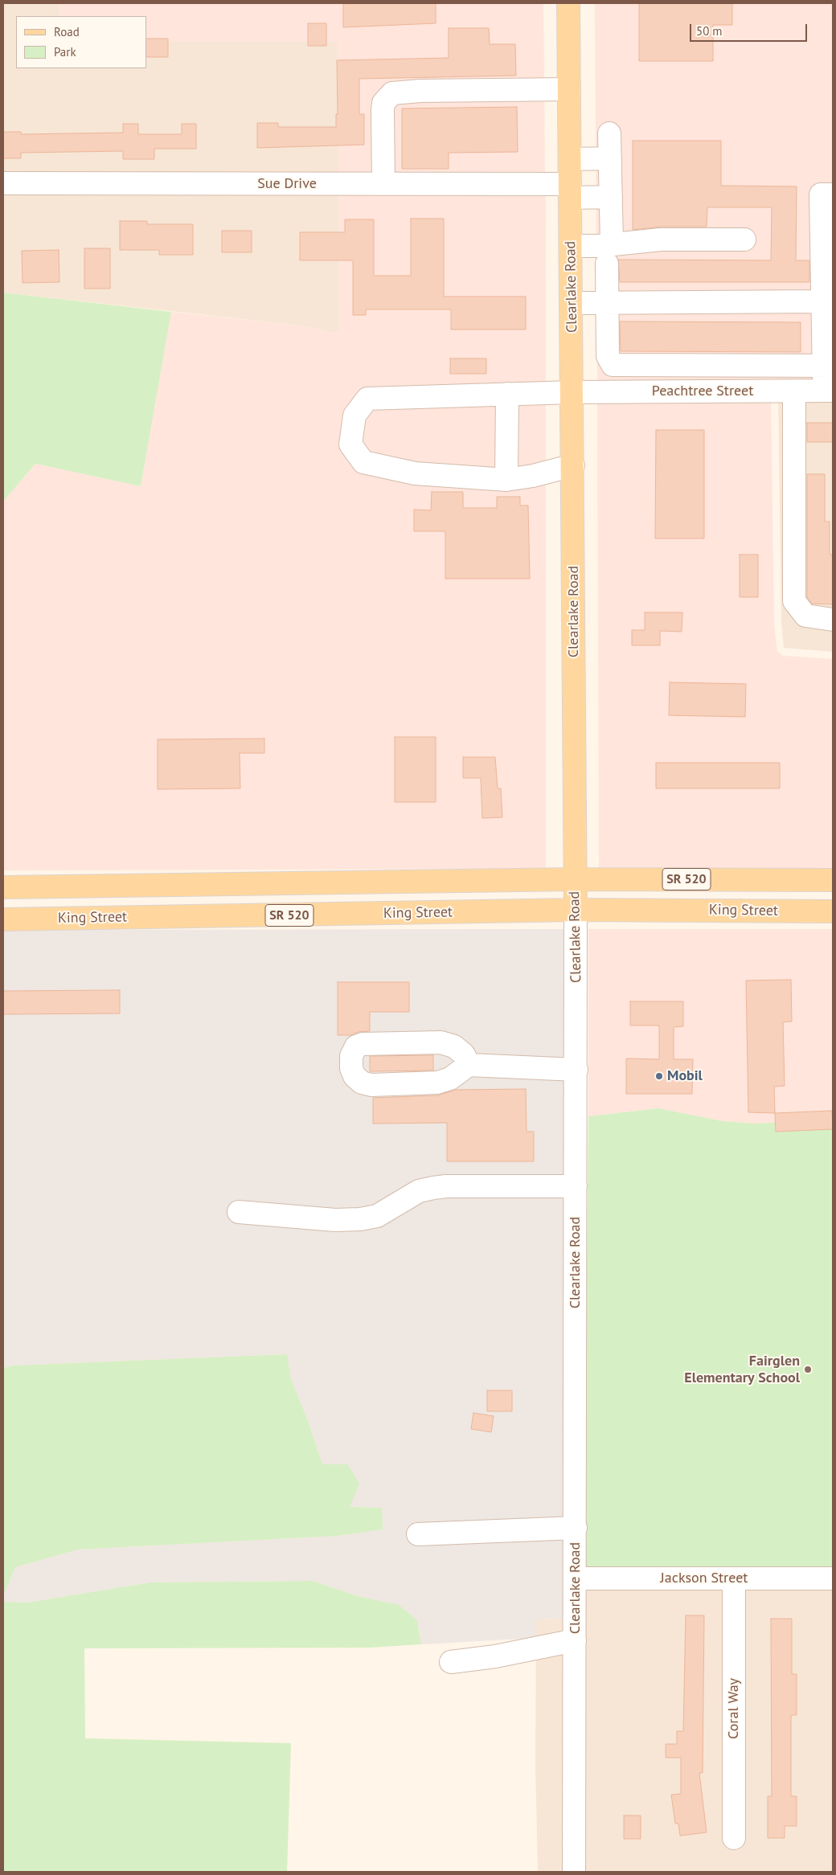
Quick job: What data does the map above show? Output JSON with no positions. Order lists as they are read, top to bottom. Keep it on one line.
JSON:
{"streets":{"main road":["Clearlake Road","SR 520","King Street"],"street":["Sue Drive","Peachtree Street","Jackson Street","Coral Way"]},"crossings":[["Sue Drive","Clearlake Road"],["Clearlake Road","Peachtree Street"],["Clearlake Road","SR 520"],["Clearlake Road","King Street"],["Clearlake Road","Jackson Street"],["Jackson Street","Coral Way"]],"places":["Mobil","Fairglen Elementary School"],"legend":["Road","Park"],"scale_bar":"50 m"}
